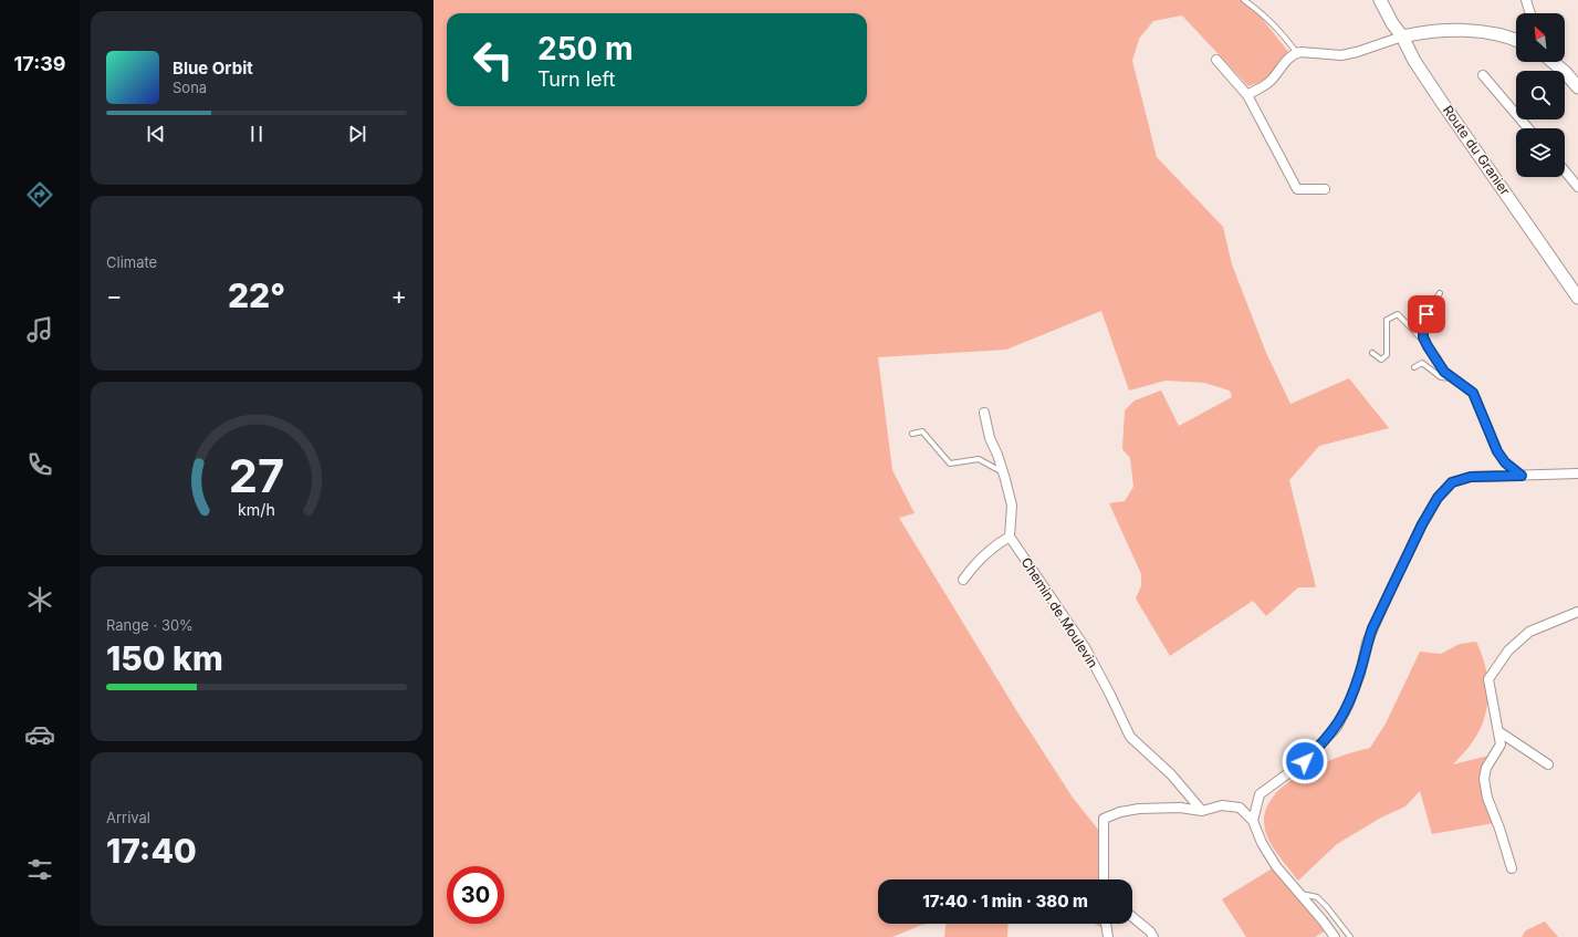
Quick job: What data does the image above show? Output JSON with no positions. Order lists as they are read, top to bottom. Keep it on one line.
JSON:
{"streets":{"street":["Route du Granier","Chemin de Moulevin"]},"north":"top left","page":{"tabs":"17:39","turn":["250 m","Turn left"],"song":["Blue Orbit","Sona"],"tile":["Climate",["Range · 30%","150 km"],["Arrival","17:40"]],"heat":["−","22°","+"],"limit":"30","trip":"17:40 · 1 min · 380 m","gauge":["27","km/h"]}}
